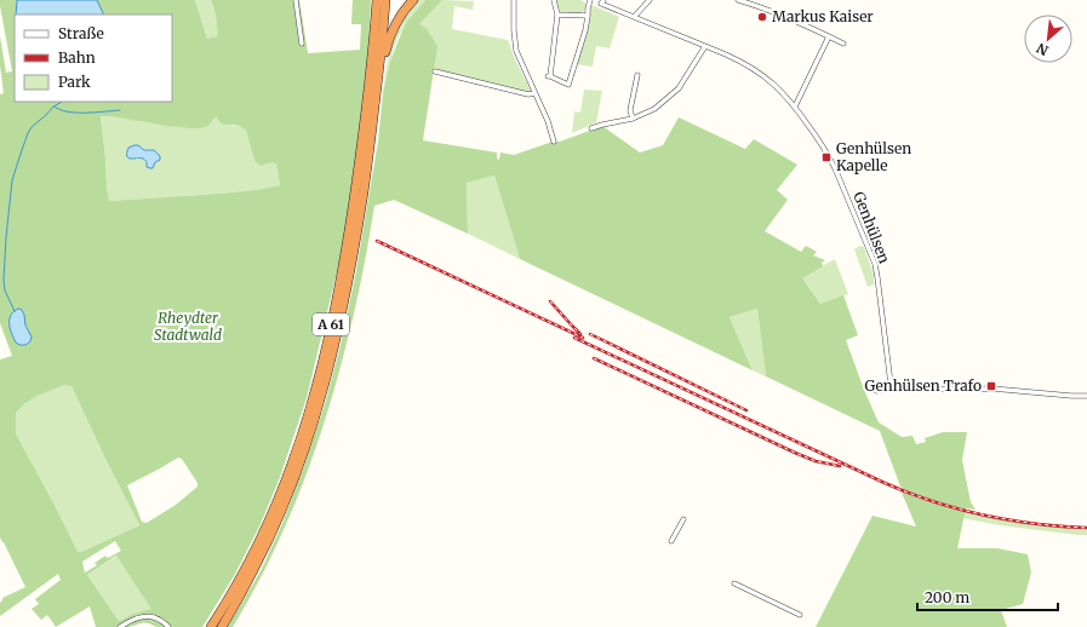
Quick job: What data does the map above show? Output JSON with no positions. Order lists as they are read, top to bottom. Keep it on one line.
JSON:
{"streets":{"highway":["A 61"],"street":["Genhülsen"]},"parks":["Rheydter Stadtwald"],"places":{"other":["Markus Kaiser"],"transit":["Genhülsen Kapelle","Genhülsen Trafo"]},"legend":["Straße","Bahn","Park"],"scale_bar":"200 m","north":"bottom left"}
